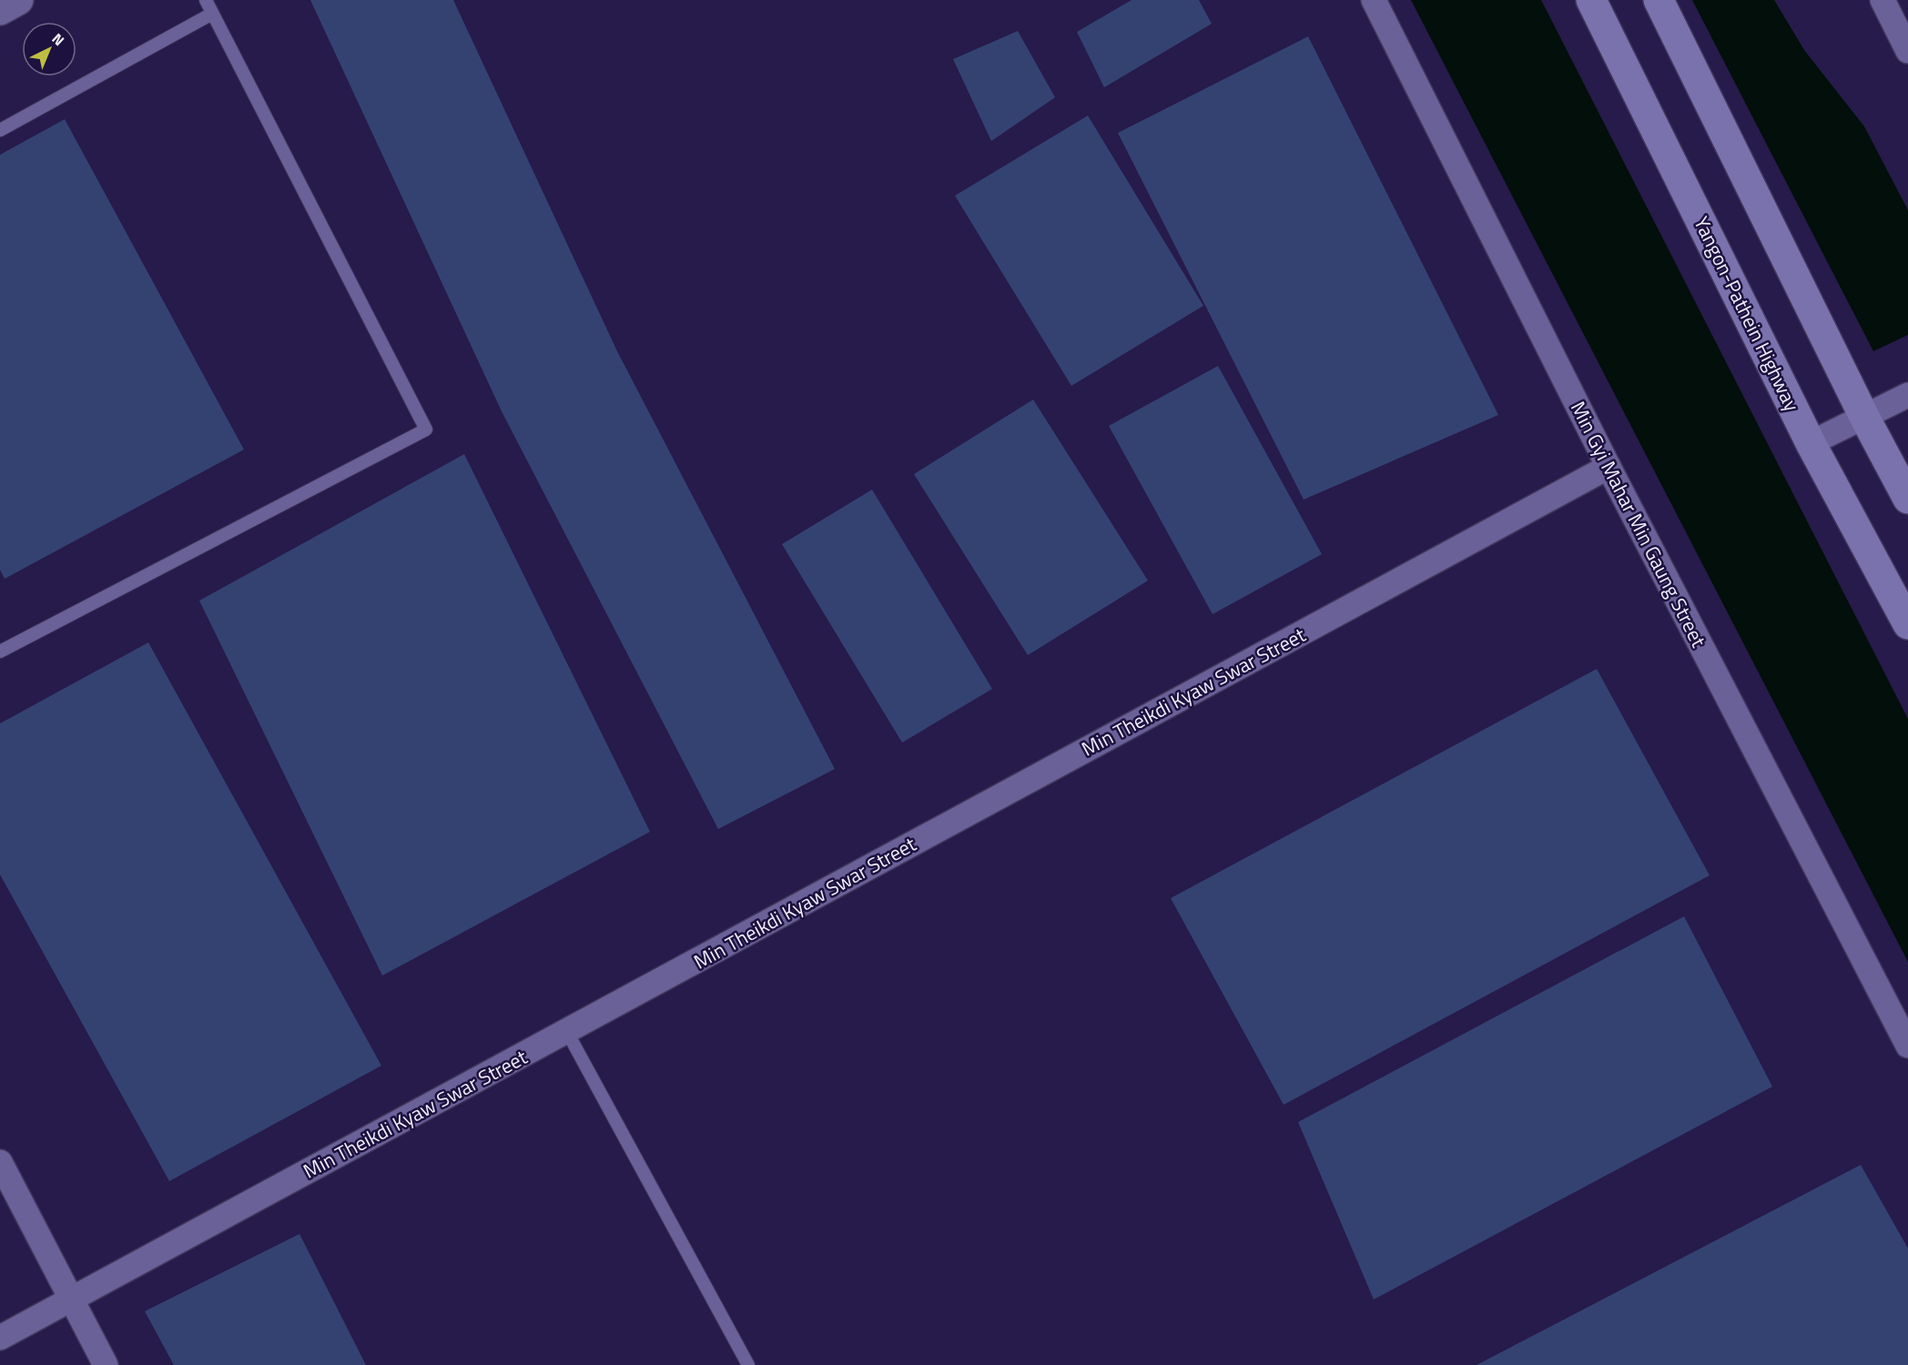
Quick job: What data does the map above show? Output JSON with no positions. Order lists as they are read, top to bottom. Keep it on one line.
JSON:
{"streets":{"main road":["Yangon-Pathein Highway"],"street":["Min Gyi Mahar Min Gaung Street","Min Theikdi Kyaw Swar Street"]},"crossings":[["Min Gyi Mahar Min Gaung Street","Min Theikdi Kyaw Swar Street"]],"north":"top right"}
